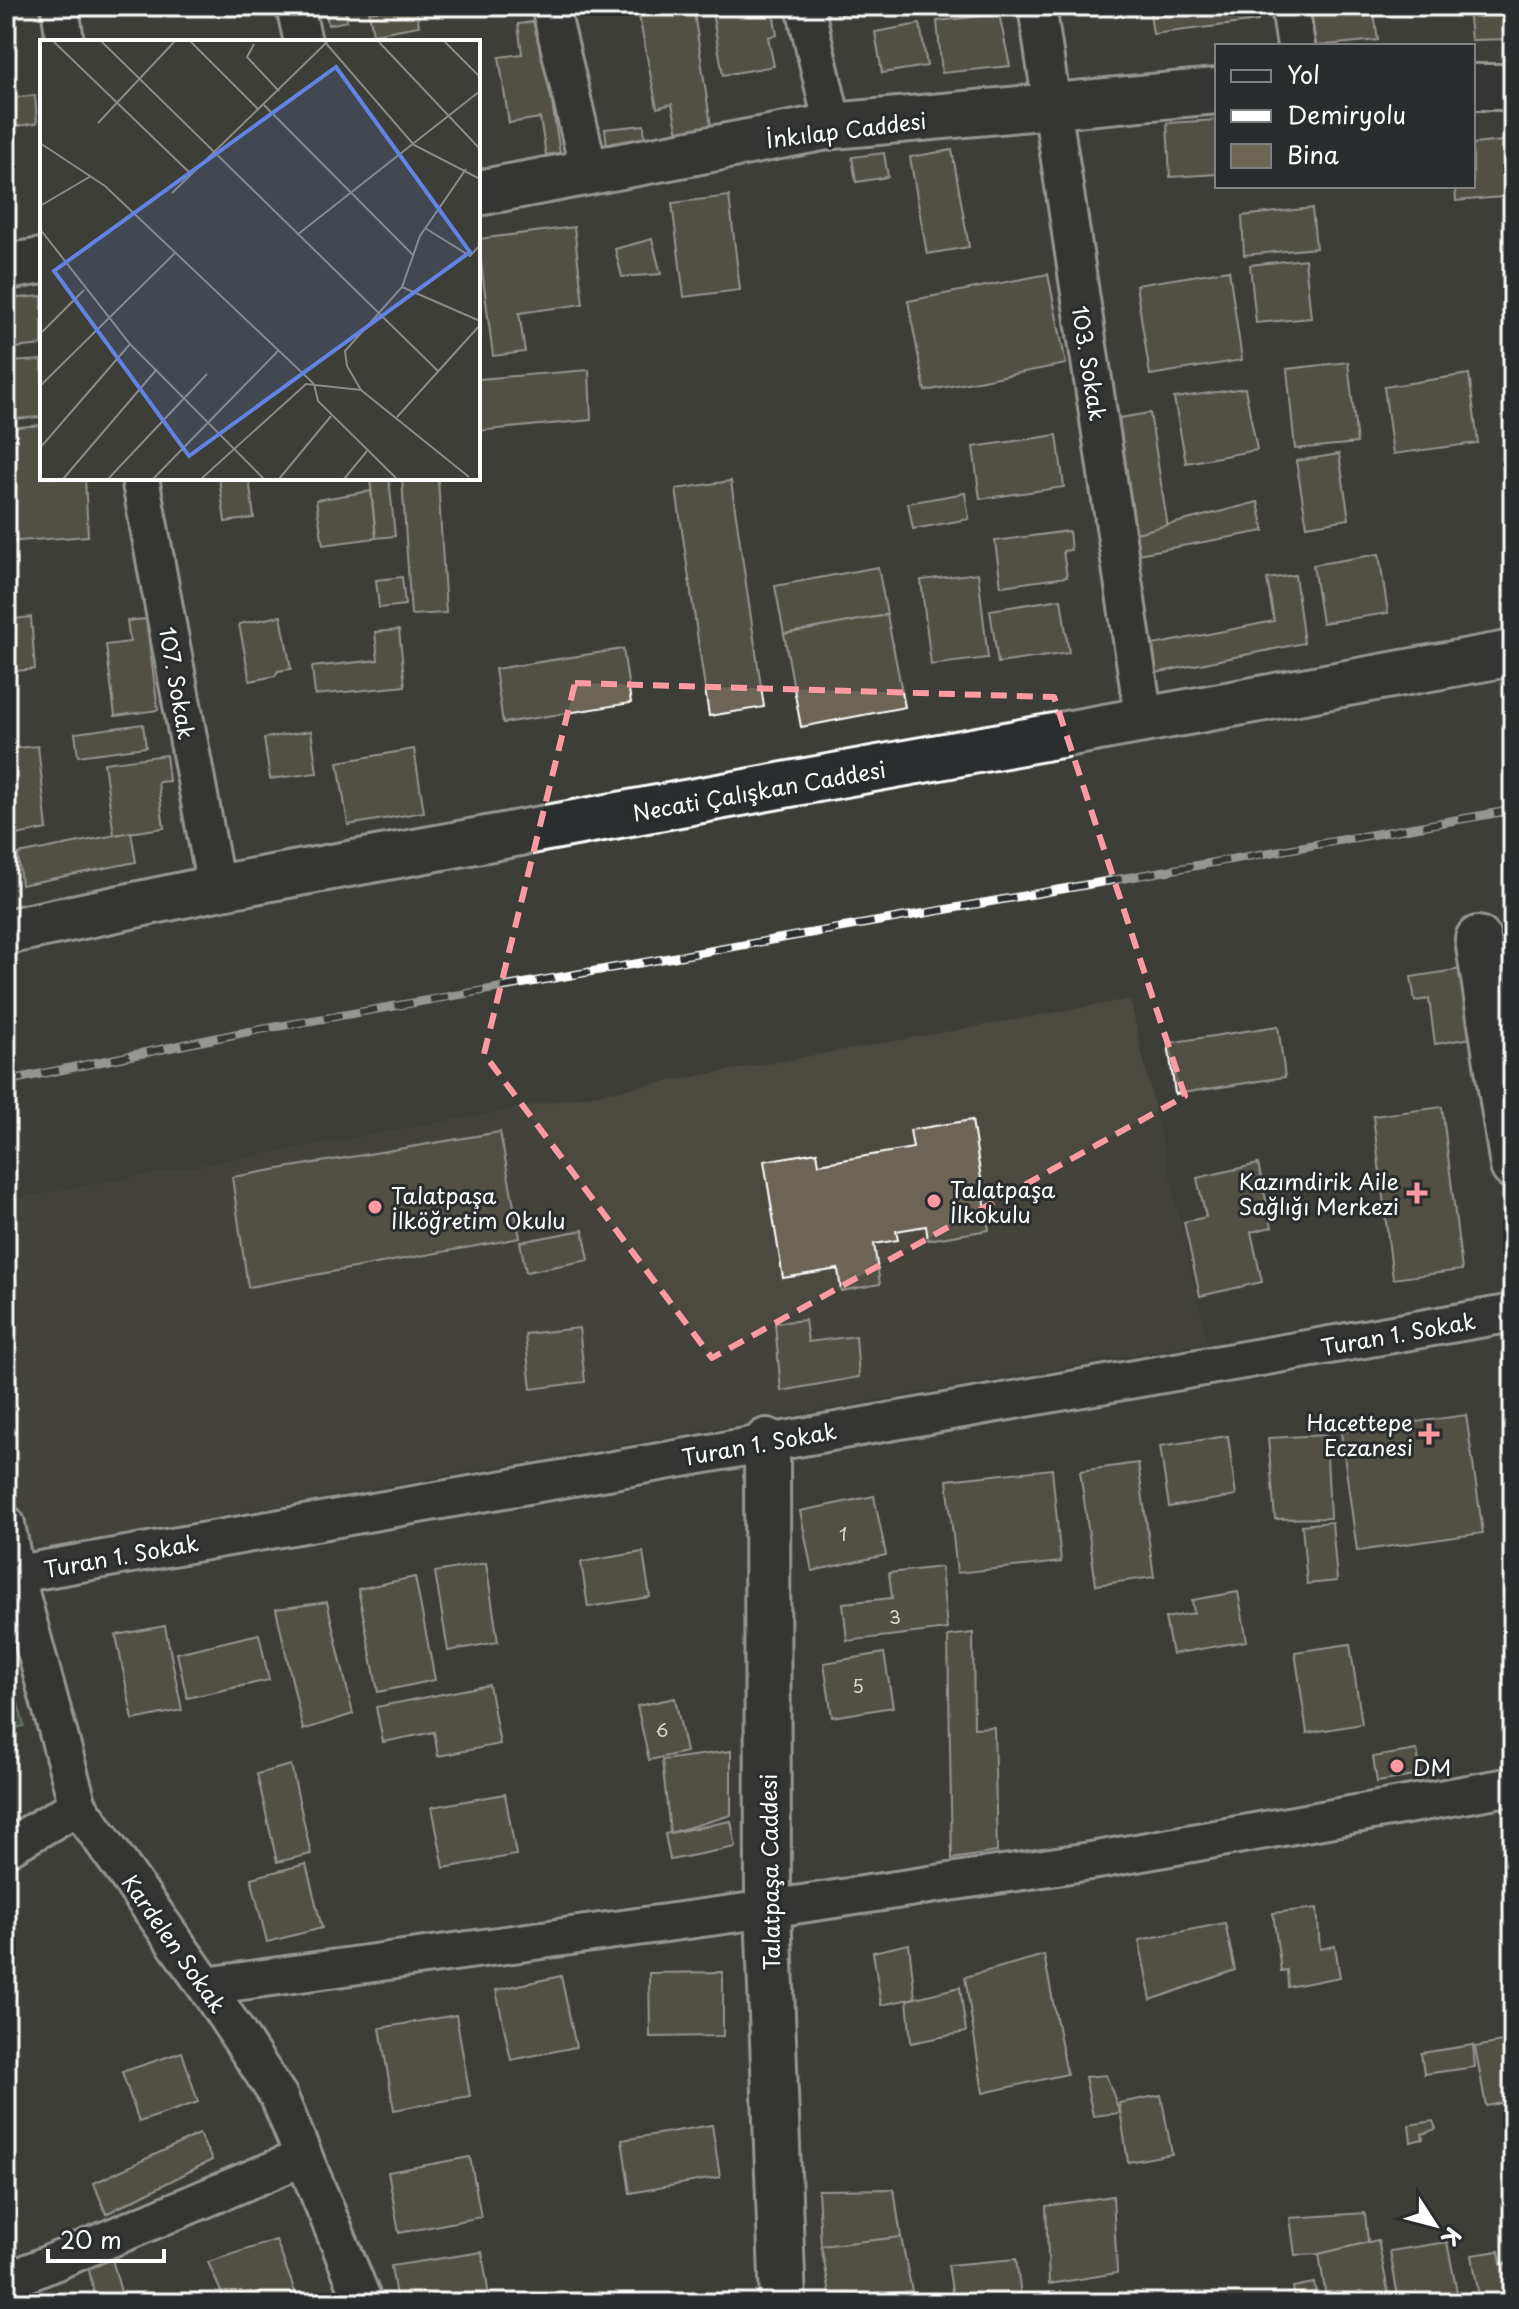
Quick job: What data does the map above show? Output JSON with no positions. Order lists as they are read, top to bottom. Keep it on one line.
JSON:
{"streets":{"street":["İnkılap Caddesi","103. Sokak","107. Sokak","Necati Çalışkan Caddesi","Turan 1. Sokak","Talatpaşa Caddesi","Kardelen Sokak"]},"crossings":[["İnkılap Caddesi","103. Sokak"],["103. Sokak","Necati Çalışkan Caddesi"],["107. Sokak","Necati Çalışkan Caddesi"],["Turan 1. Sokak","Talatpaşa Caddesi"],["Turan 1. Sokak","Kardelen Sokak"]],"places":{"health":["Kazımdirik Aile Sağlığı Merkezi","Hacettepe Eczanesi"],"other":["Talatpaşa İlkokulu","Talatpaşa İlköğretim Okulu","DM"]},"house_numbers":["1","3","5","6"],"legend":["Yol","Demiryolu","Bina"],"scale_bar":"20 m","north":"bottom right"}
